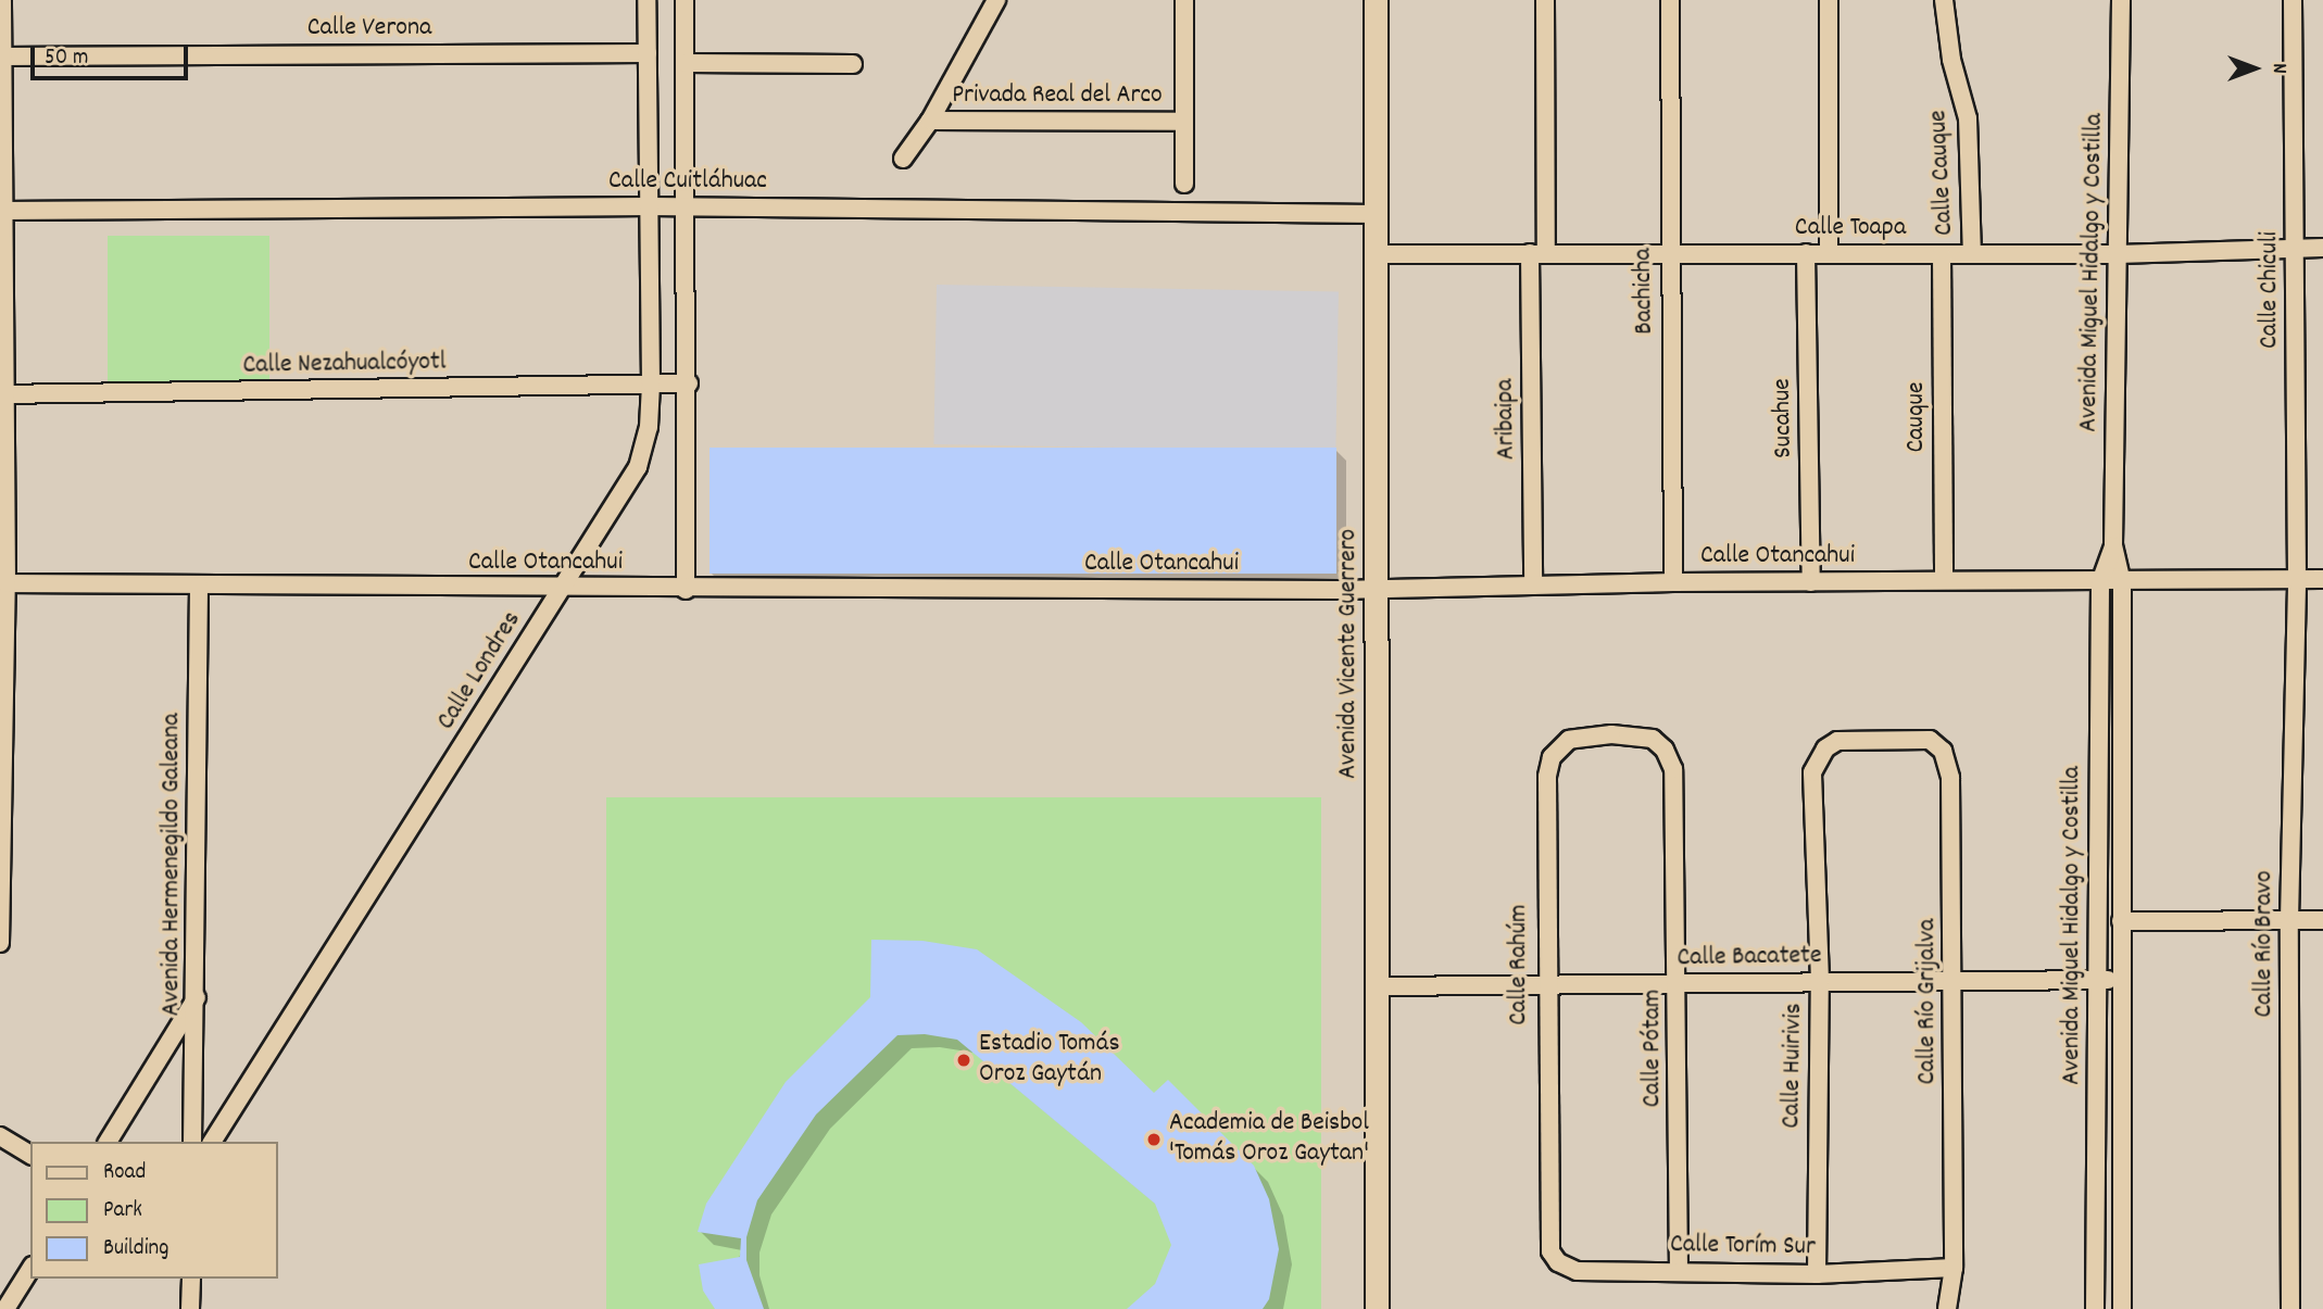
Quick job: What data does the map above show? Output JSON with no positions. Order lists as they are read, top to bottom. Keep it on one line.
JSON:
{"streets":{"main road":["Avenida Vicente Guerrero"],"street":["Calle Verona","Privada Real del Arco","Calle Cauque","Calle Cuitláhuac","Calle Toapa","Avenida Miguel Hidalgo y Costilla","Calle Chiculi","Bachicha","Calle Nezahualcóyotl","Cauque","Sucahue","Aribaipa","Calle Otancahui","Calle Londres","Avenida Hermenegildo Galeana","Calle Río Bravo","Calle Bacatete","Calle Rahúm","Calle Río Grijalva","Calle Pótam","Calle Huirivis","Calle Torím Sur"]},"crossings":[["Calle Verona","Calle Londres"],["Calle Cauque","Calle Toapa"],["Calle Cuitláhuac","Avenida Vicente Guerrero"],["Calle Cuitláhuac","Calle Londres"],["Calle Toapa","Avenida Miguel Hidalgo y Costilla"],["Calle Toapa","Calle Chiculi"],["Calle Toapa","Bachicha"],["Calle Toapa","Cauque"],["Calle Toapa","Sucahue"],["Calle Toapa","Aribaipa"],["Calle Toapa","Avenida Vicente Guerrero"],["Avenida Miguel Hidalgo y Costilla","Calle Otancahui"],["Avenida Miguel Hidalgo y Costilla","Calle Bacatete"],["Calle Chiculi","Calle Otancahui"],["Calle Chiculi","Calle Río Bravo"],["Bachicha","Calle Otancahui"],["Calle Nezahualcóyotl","Calle Londres"],["Cauque","Calle Otancahui"],["Sucahue","Calle Otancahui"],["Aribaipa","Calle Otancahui"],["Calle Otancahui","Avenida Vicente Guerrero"],["Calle Otancahui","Calle Londres"],["Calle Otancahui","Avenida Hermenegildo Galeana"],["Calle Otancahui","Calle Río Bravo"],["Avenida Vicente Guerrero","Calle Bacatete"],["Calle Bacatete","Calle Rahúm"],["Calle Bacatete","Calle Río Grijalva"],["Calle Bacatete","Calle Pótam"],["Calle Bacatete","Calle Huirivis"],["Calle Rahúm","Calle Pótam"],["Calle Rahúm","Calle Torím Sur"],["Calle Río Grijalva","Calle Huirivis"],["Calle Río Grijalva","Calle Torím Sur"],["Calle Pótam","Calle Torím Sur"],["Calle Huirivis","Calle Torím Sur"]],"places":["Estadio Tomás Oroz Gaytán","Academia de Beisbol 'Tomás Oroz Gaytan'"],"legend":["Road","Park","Building"],"scale_bar":"50 m","north":"right"}
